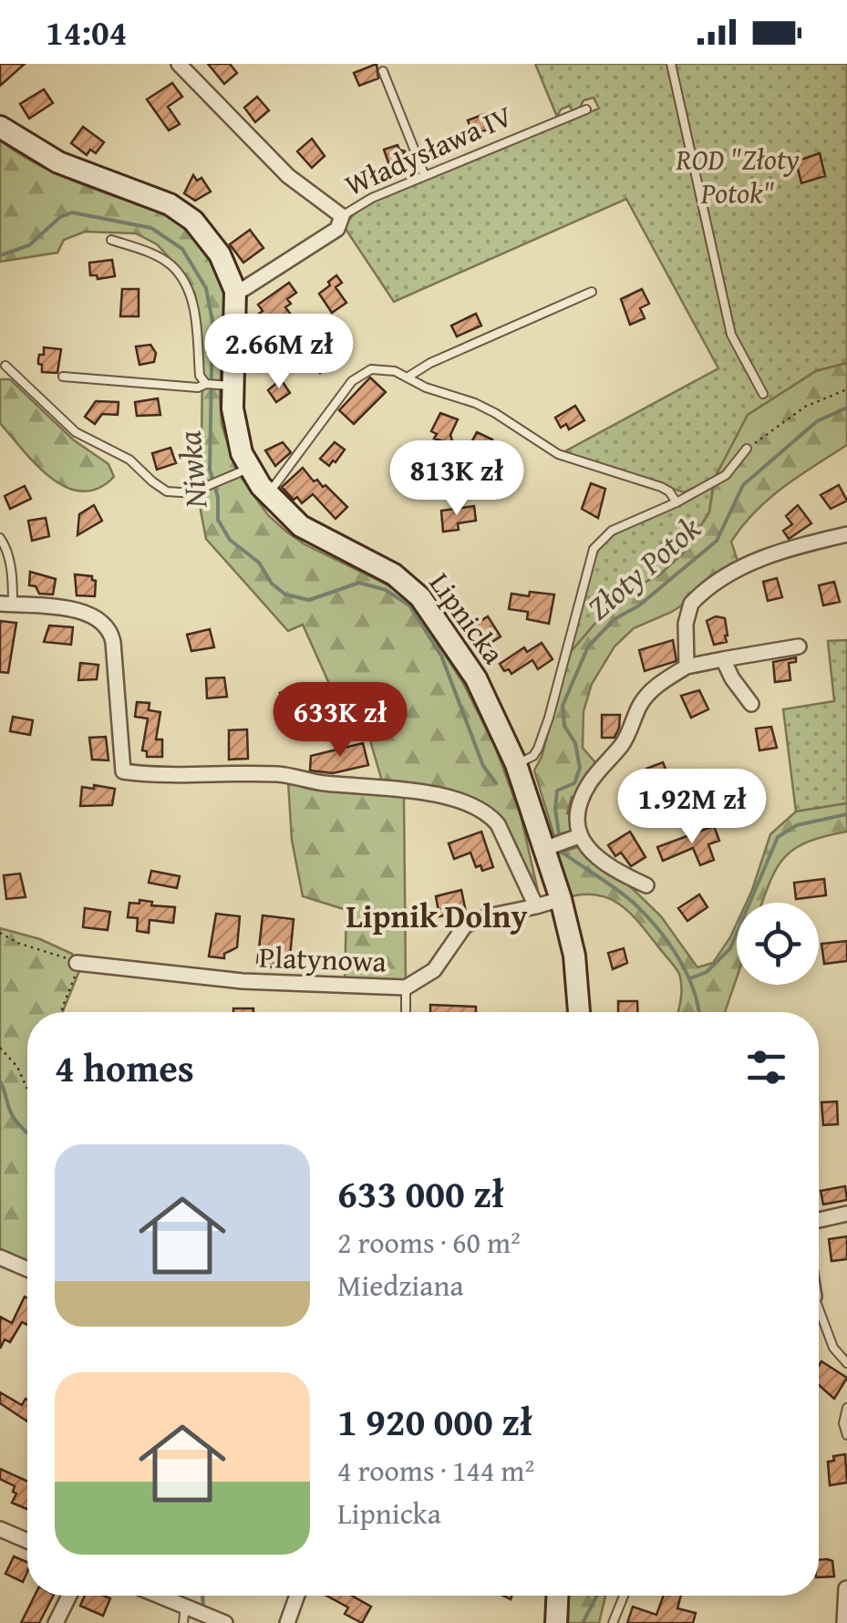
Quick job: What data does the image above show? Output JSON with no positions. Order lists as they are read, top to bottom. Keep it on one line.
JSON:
{"streets":{"street":["Władysława IV","Lipnicka","Platynowa"]},"crossings":[["Władysława IV","Lipnicka"],["Lipnicka","Platynowa"]],"districts":["Lipnik Dolny"],"water":["Niwka","Złoty Potok"],"parks":["ROD \"Złoty Potok\""],"page":{"status":"14:04","price":["2.66M zł","813K zł","633K zł","1.92M zł"],"heading":"4 homes","list":[{"name":"633 000 zł","note":"2 rooms · 60 m² · Miedziana"},{"name":"1 920 000 zł","note":"4 rooms · 144 m² · Lipnicka"}]}}
